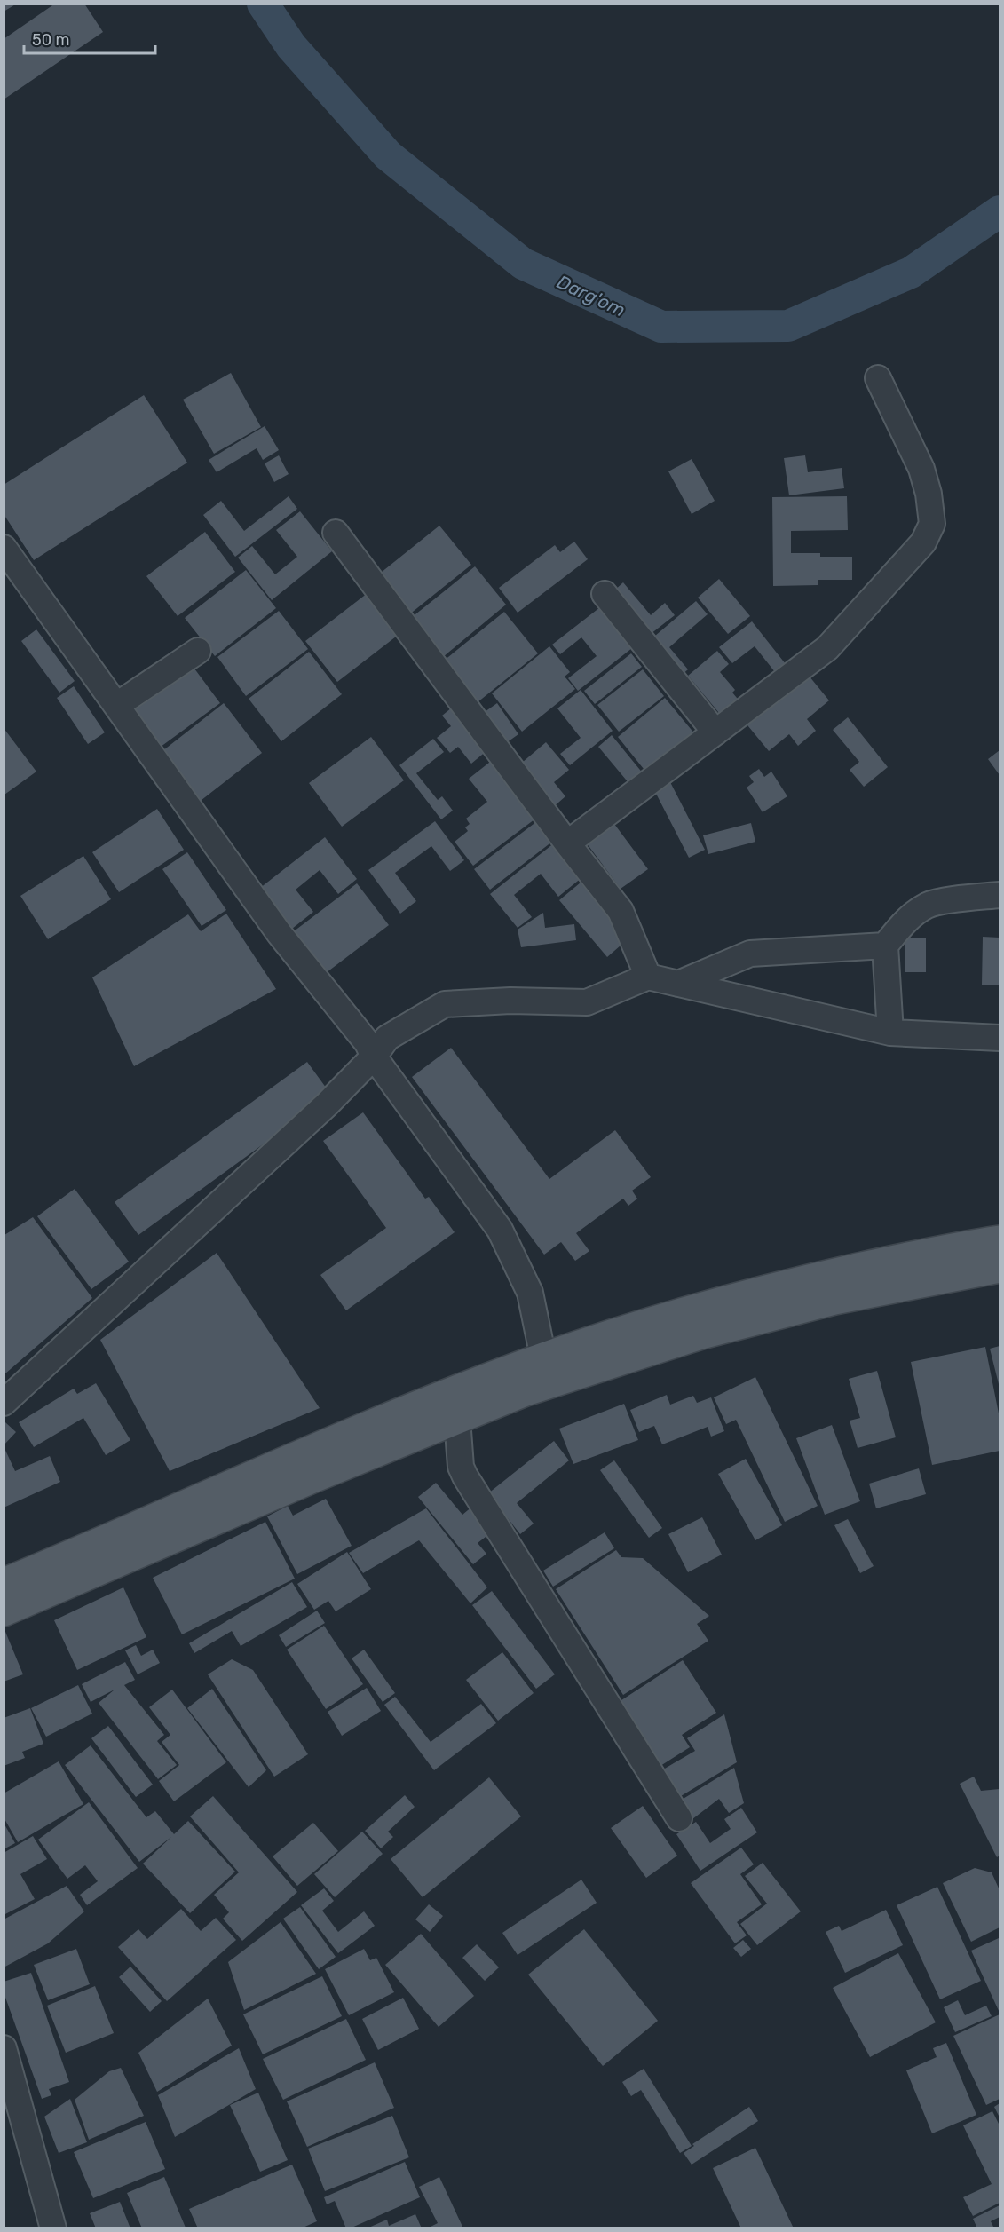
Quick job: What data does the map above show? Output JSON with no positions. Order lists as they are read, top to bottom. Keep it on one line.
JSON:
{"water":["Darg'om"],"scale_bar":"50 m"}
